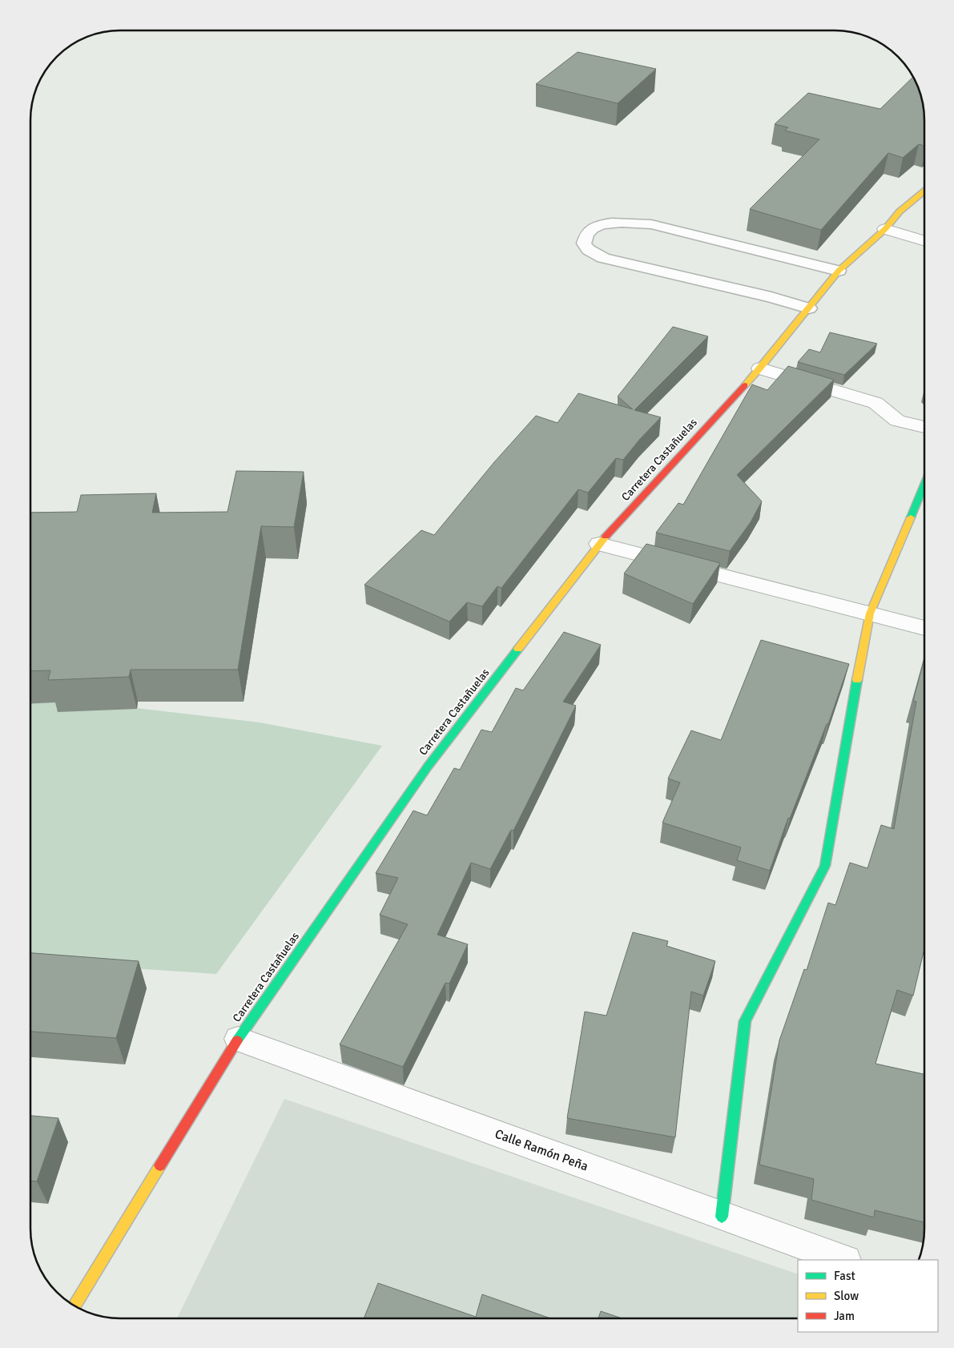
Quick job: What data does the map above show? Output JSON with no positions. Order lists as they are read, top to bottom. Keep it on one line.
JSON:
{"streets":{"street":["Carretera Castañuelas","Calle Ramón Peña"]},"crossings":[["Carretera Castañuelas","Calle Ramón Peña"]],"legend":["Fast","Slow","Jam"]}
